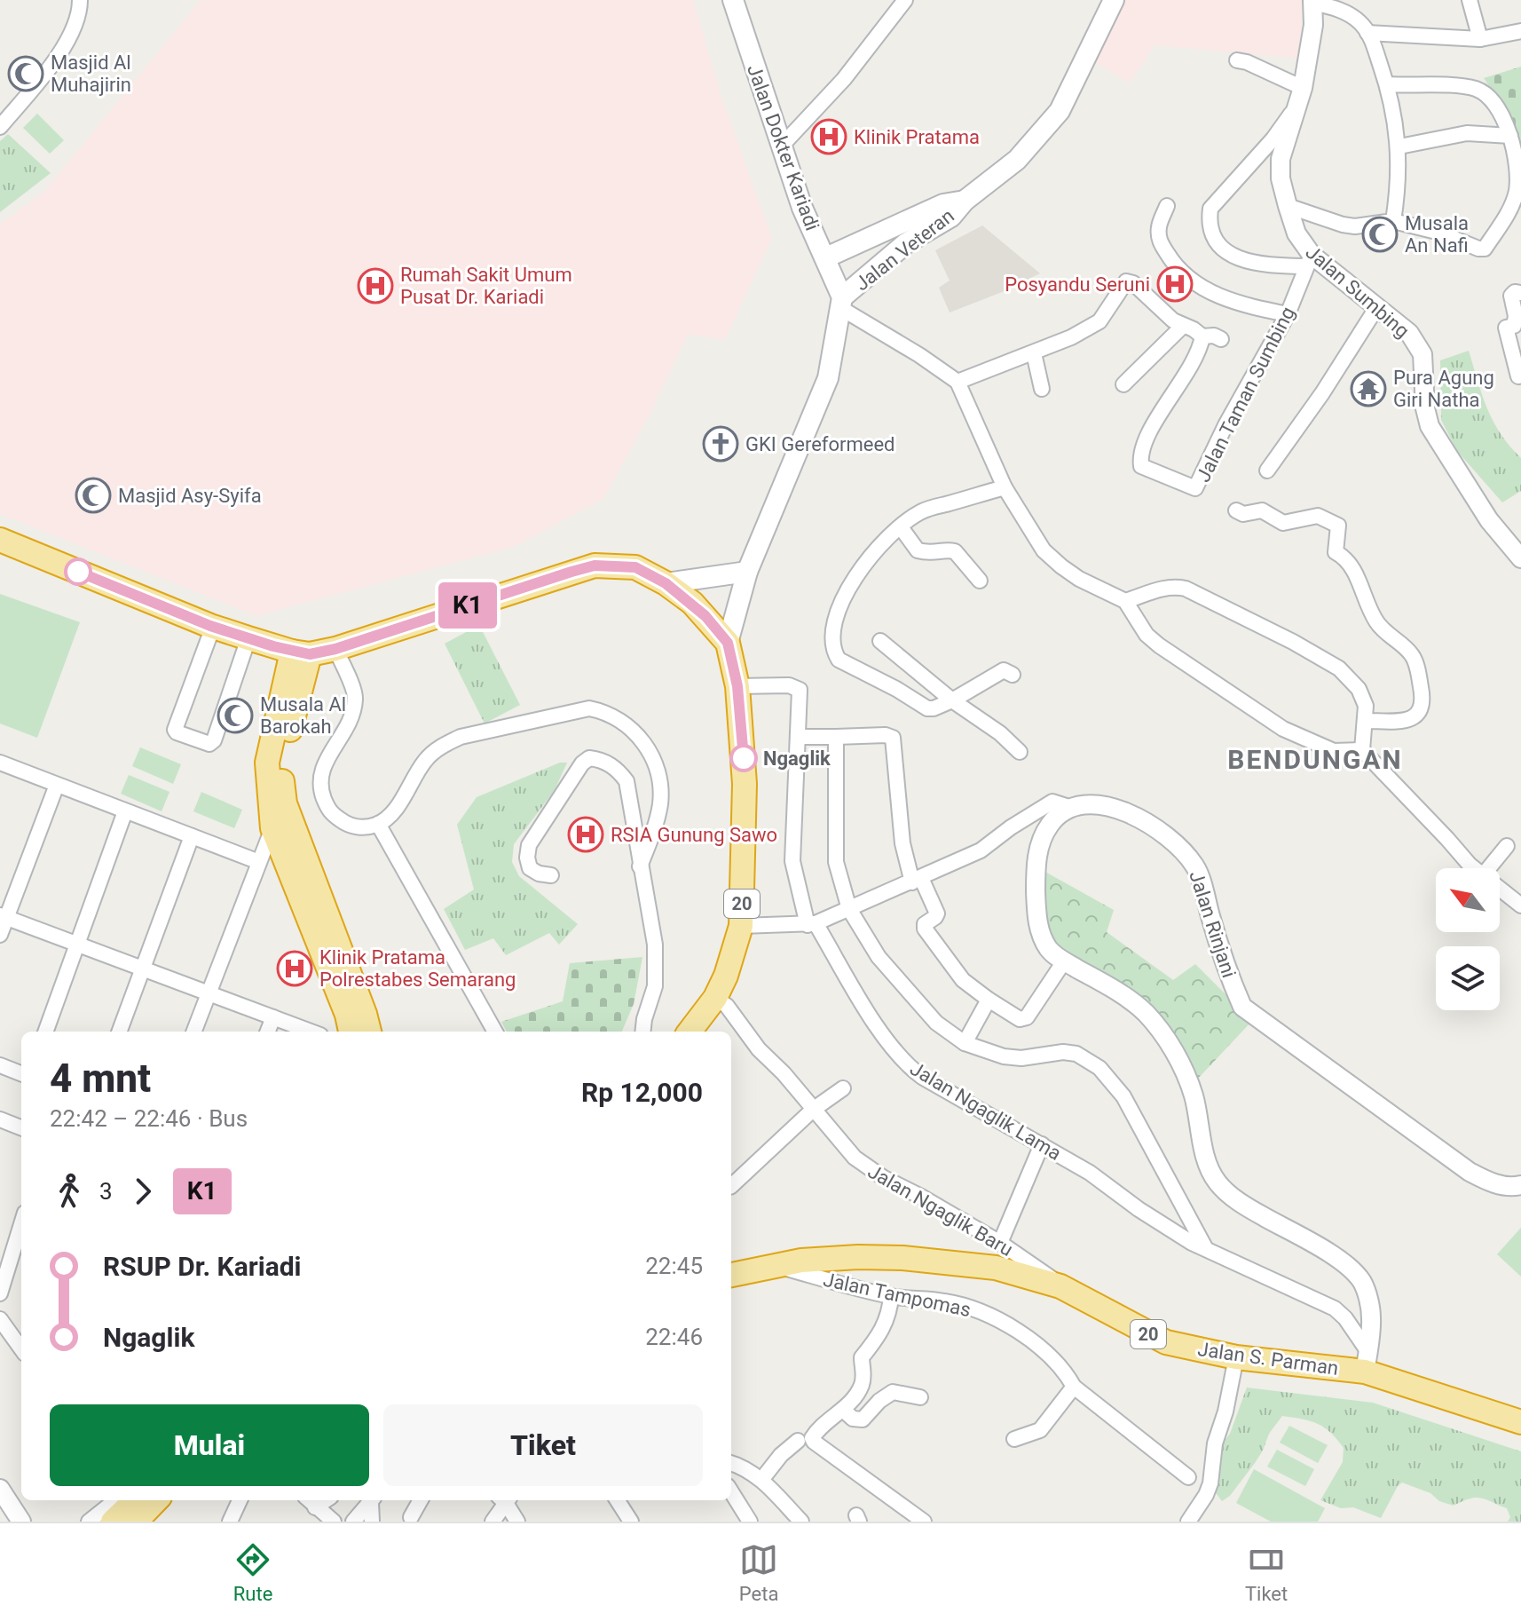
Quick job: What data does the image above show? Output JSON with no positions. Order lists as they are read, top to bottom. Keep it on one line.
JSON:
{"streets":{"highway":["20","Jalan S. Parman"],"main road":["Jalan Dokter Kariadi","Jalan Veteran"],"street":["Jalan Sumbing","Jalan Taman Sumbing","Jalan Rinjani","Jalan Ngaglik Lama","Jalan Ngaglik Baru","Jalan Tampomas"]},"crossings":[["Jalan Dokter Kariadi","Jalan Veteran"],["Jalan Sumbing","Jalan Taman Sumbing"],["20","Jalan Ngaglik Lama"],["20","Jalan Ngaglik Baru"],["Jalan Ngaglik Lama","Jalan S. Parman"],["Jalan Ngaglik Baru","Jalan S. Parman"],["Jalan Tampomas","Jalan S. Parman"]],"districts":["BENDUNGAN"],"places":{"mosque":["Masjid Al Muhajirin","Musala An Nafi","Masjid Asy-Syifa","Musala Al Barokah"],"hospital":["Klinik Pratama","Posyandu Seruni","Rumah Sakit Umum Pusat Dr. Kariadi","RSIA Gunung Sawo","Klinik Pratama Polrestabes Semarang"],"temple":["Pura Agung Giri Natha"],"church":["GKI Gereformeed"],"other":["Ngaglik"]},"lines":["bus line K1"],"north":"top left","page":{"on_map":"K1","heading":["4 mnt","22:42 – 22:46 · Bus","Rp 12,000"],"legs":["3","K1"],"list":[{"name":"RSUP Dr. Kariadi","value":"22:45"},{"name":"Ngaglik","value":"22:46"}],"buttons":["Mulai","Tiket"],"tabs":["Rute","Peta","Tiket"]}}
